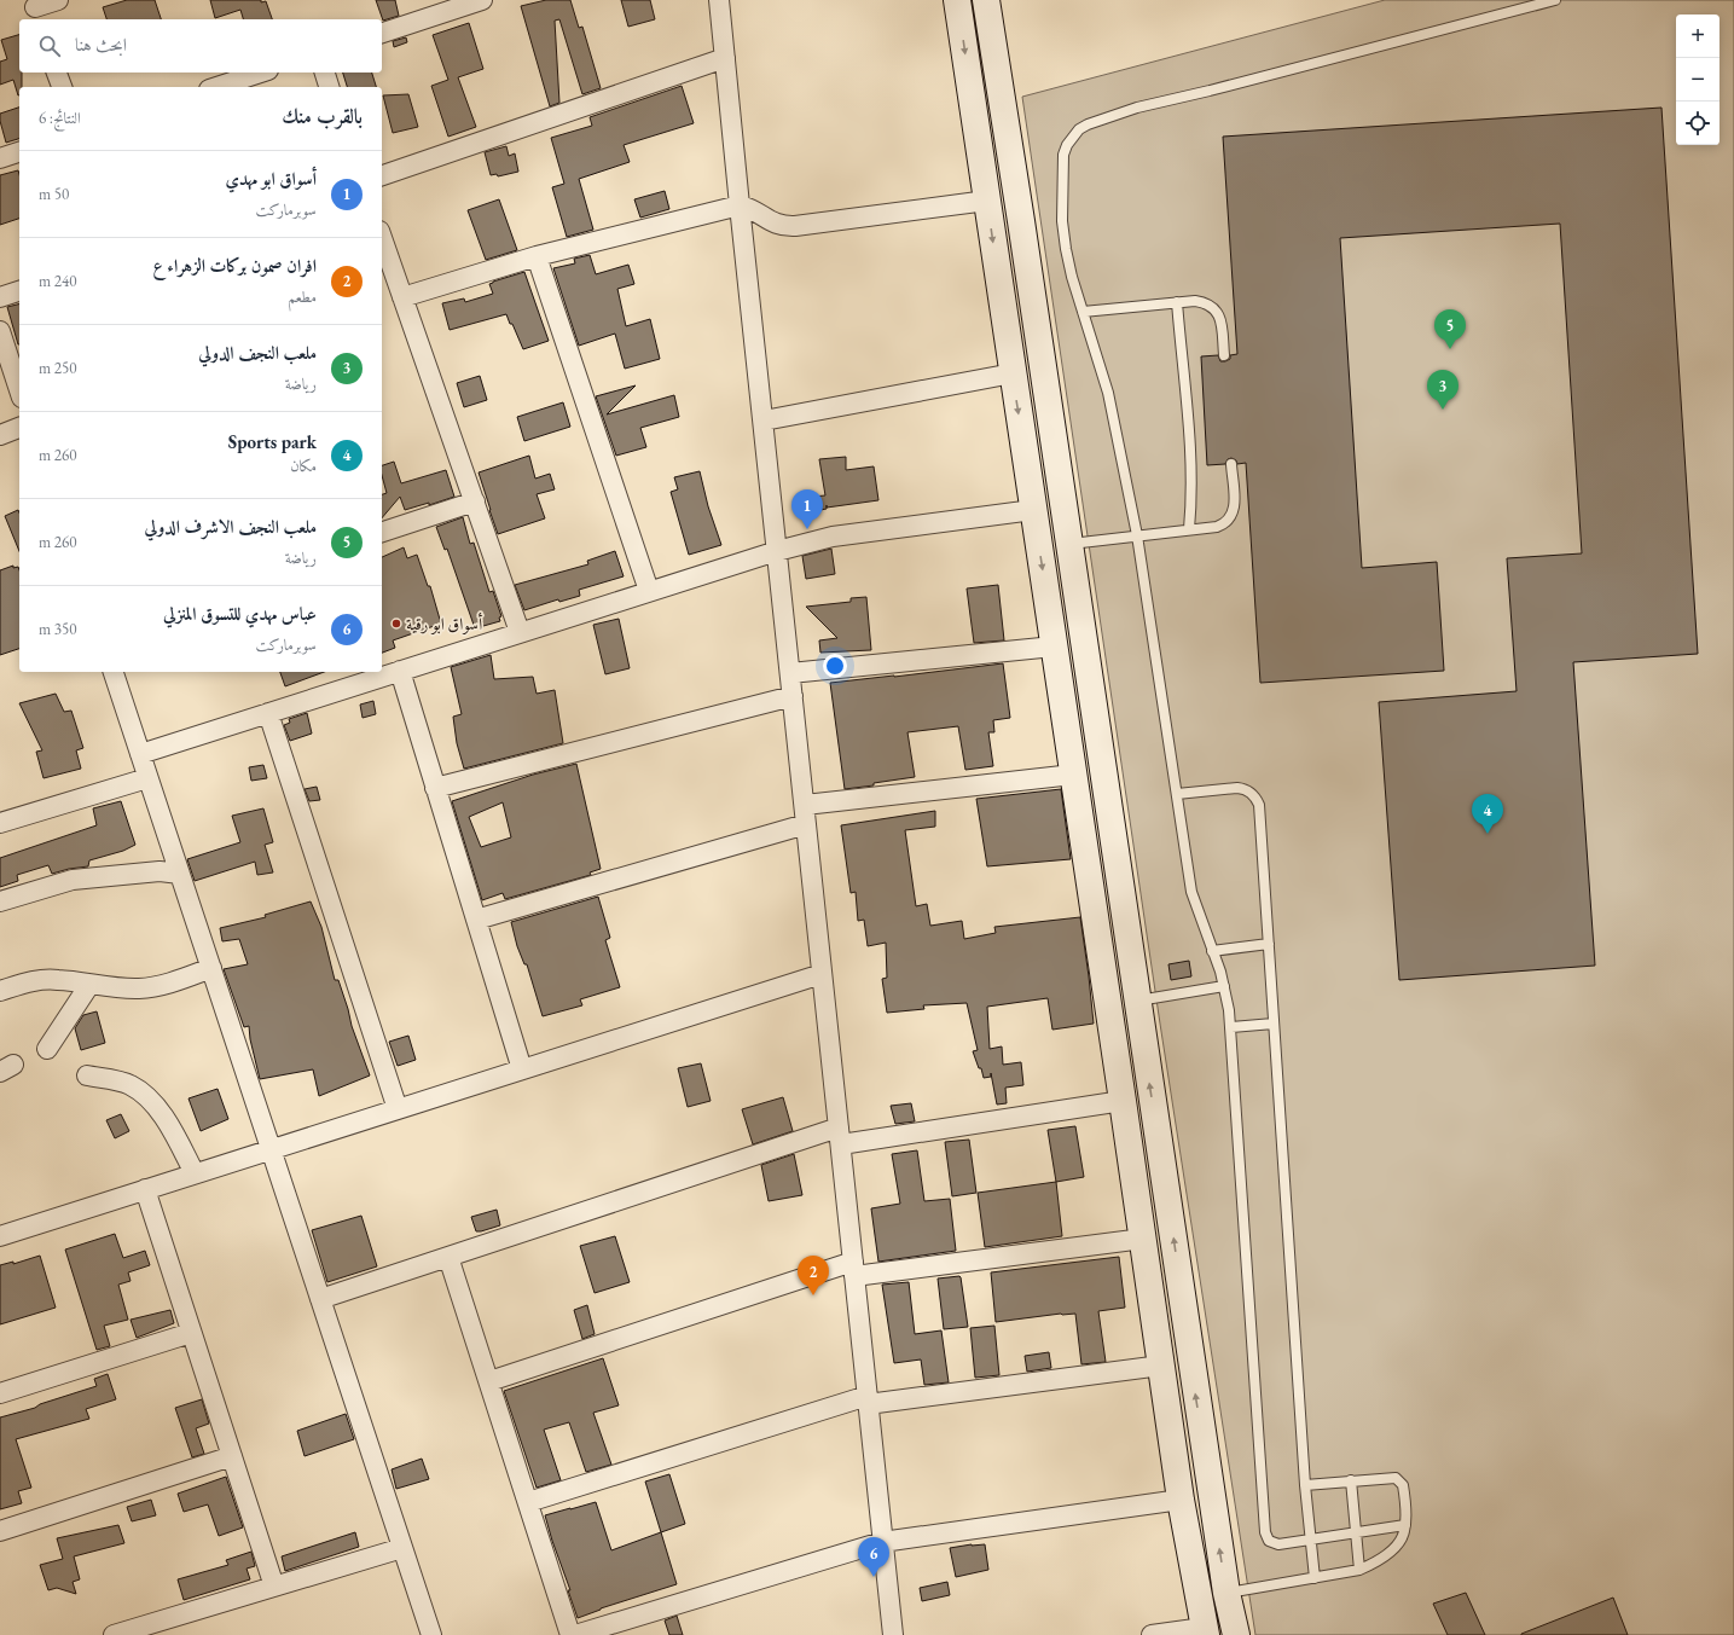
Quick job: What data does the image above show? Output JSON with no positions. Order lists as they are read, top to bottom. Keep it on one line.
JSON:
{"places":["أسواق ابو رقية"],"page":{"map_buttons":["+","−"],"search":"ابحث هنا","heading":["بالقرب منك","النتائج: 6"],"list":[{"mark":"1","name":"أسواق ابو مهدي","note":"سوبرماركت","value":"50 m"},{"mark":"2","name":"افران صمون بركات الزهراء ع","note":"مطعم","value":"240 m"},{"mark":"3","name":"ملعب النجف الدولي","note":"رياضة","value":"250 m"},{"mark":"4","name":"Sports park","note":"مكان","value":"260 m"},{"mark":"5","name":"ملعب النجف الاشرف الدولي","note":"رياضة","value":"260 m"},{"mark":"6","name":"عباس مهدي للتسوق المنزلي","note":"سوبرماركت","value":"350 m"}],"pins":["5","3","1","4","2","6"]}}
